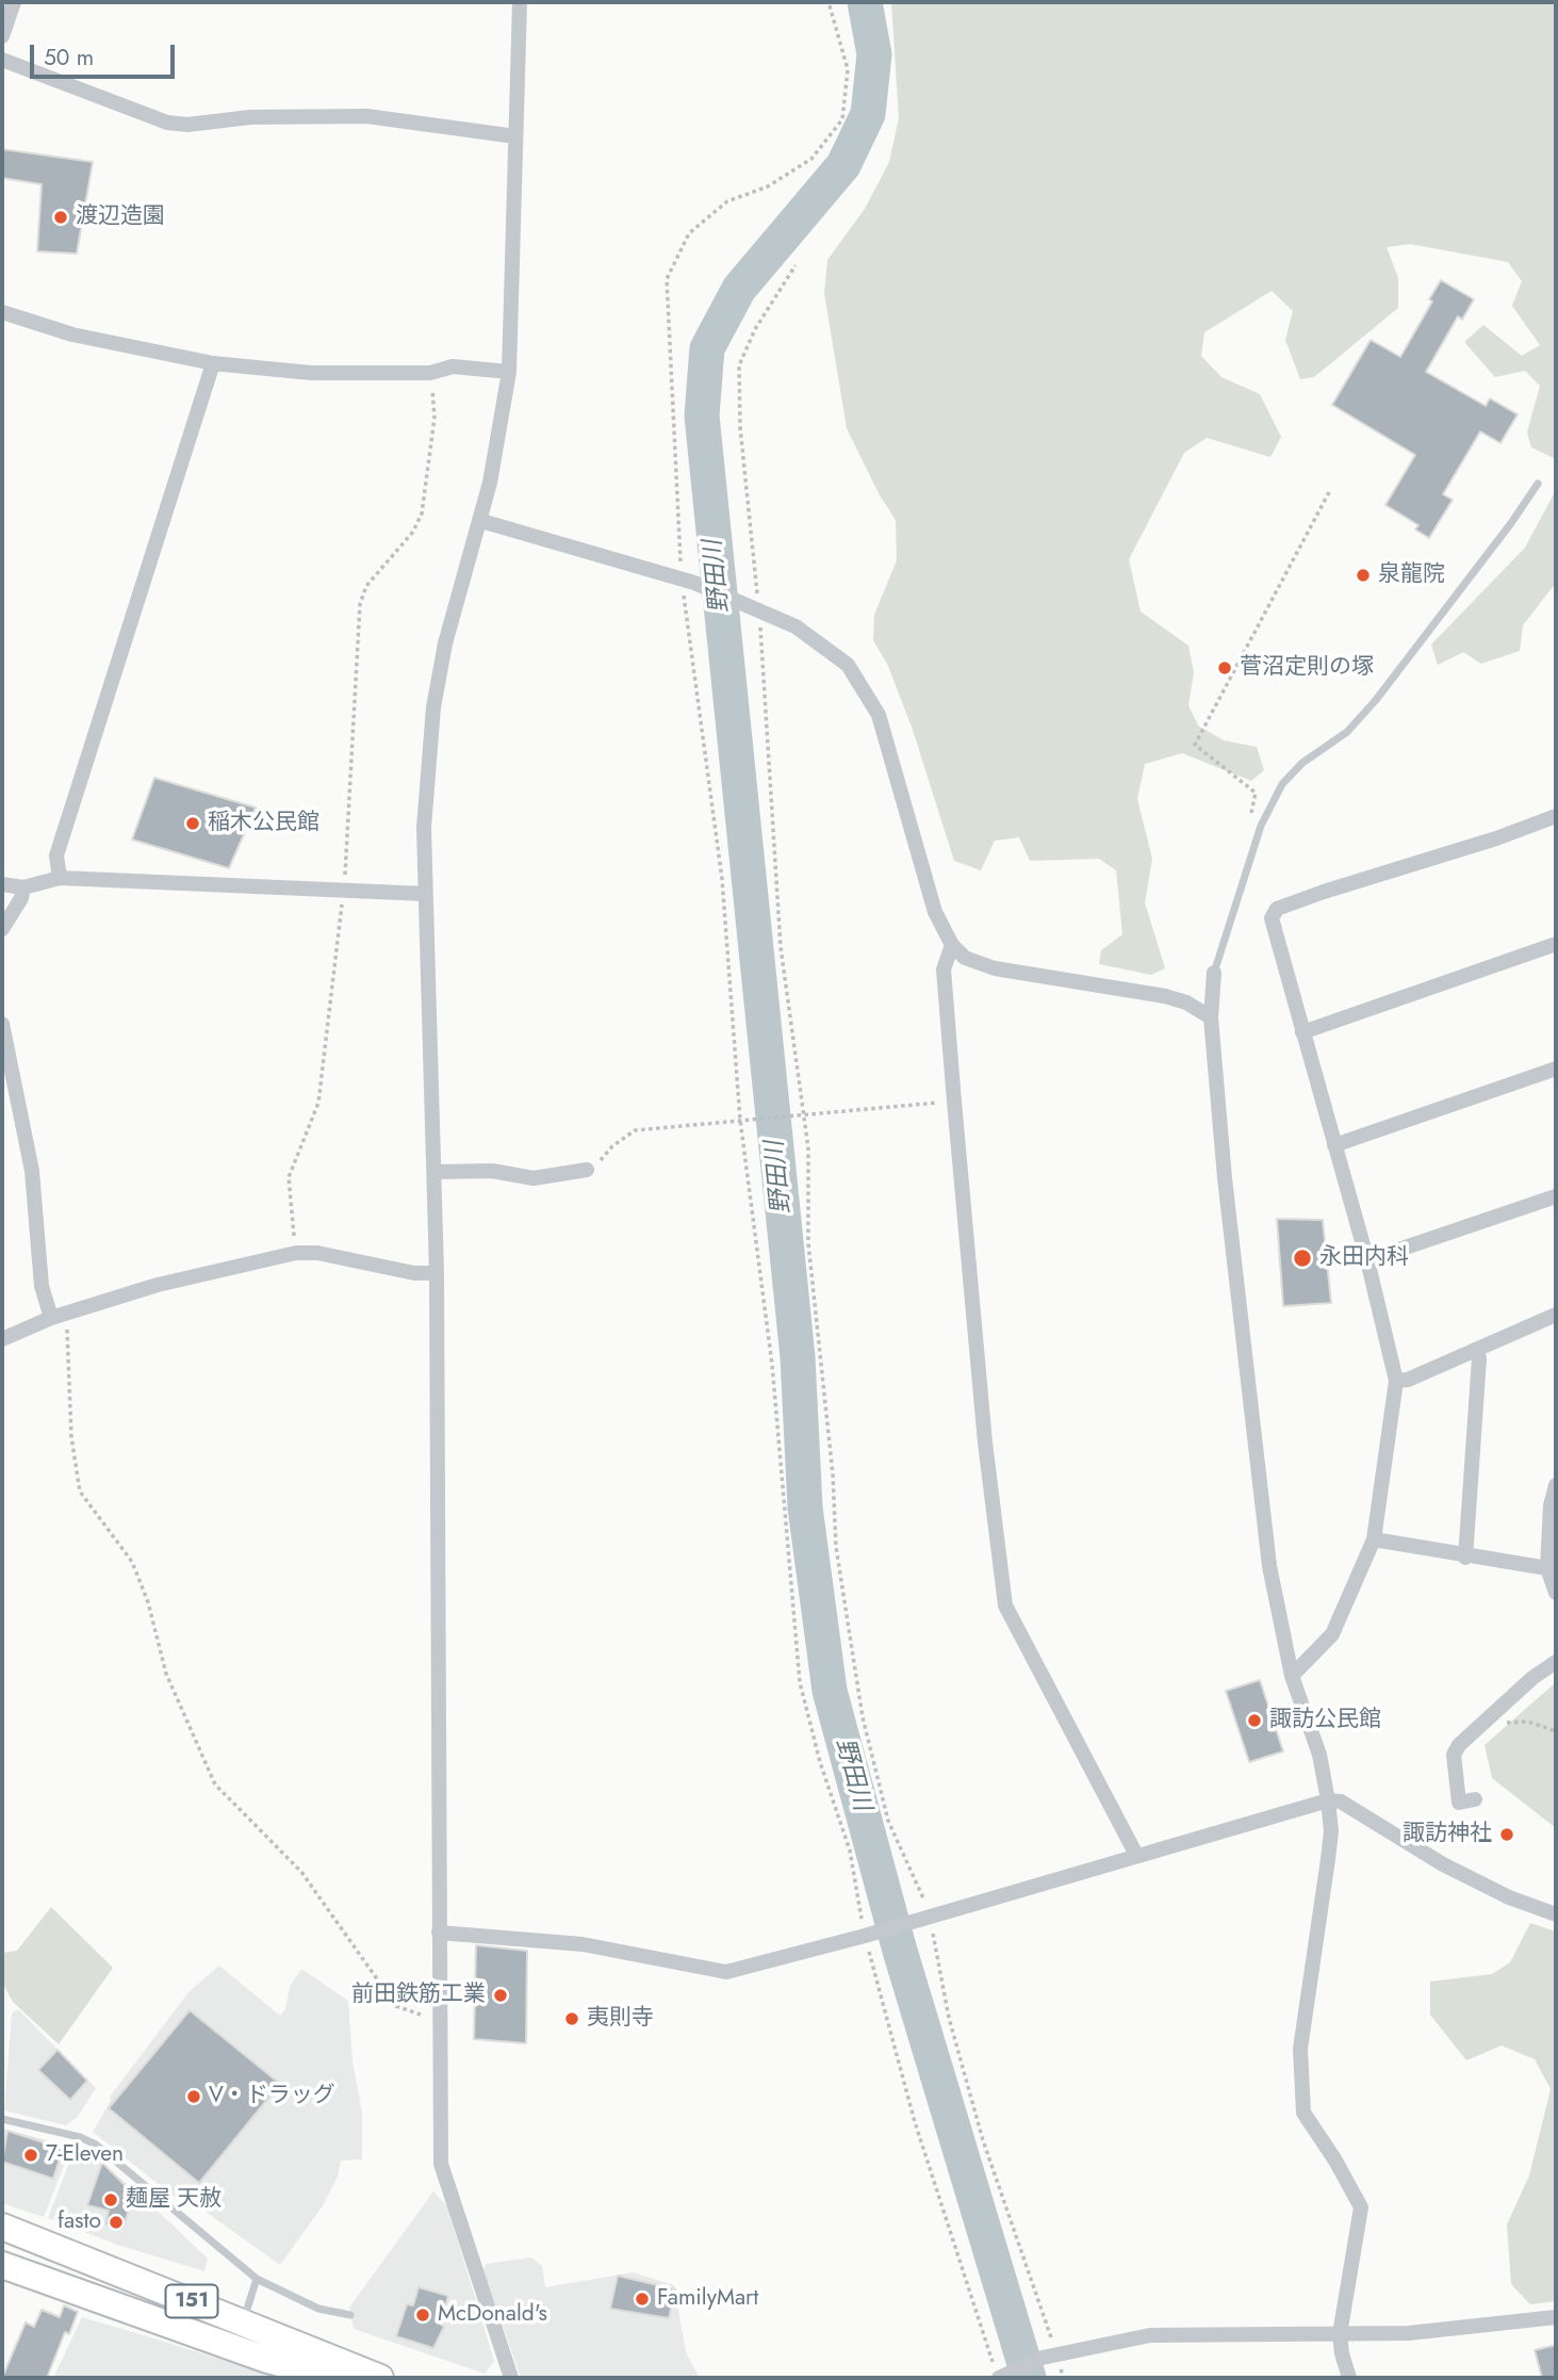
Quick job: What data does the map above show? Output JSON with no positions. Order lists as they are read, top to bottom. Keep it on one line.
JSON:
{"streets":{"highway":["151"]},"water":["野田川"],"places":["渡辺造園","泉龍院","菅沼定則の塚","稲木公民館","永田内科","諏訪公民館","諏訪神社","前田鉄筋工業","夷則寺","V・ドラッグ","7-Eleven","麺屋 天赦","fasto","FamilyMart","McDonald's"],"scale_bar":"50 m"}
